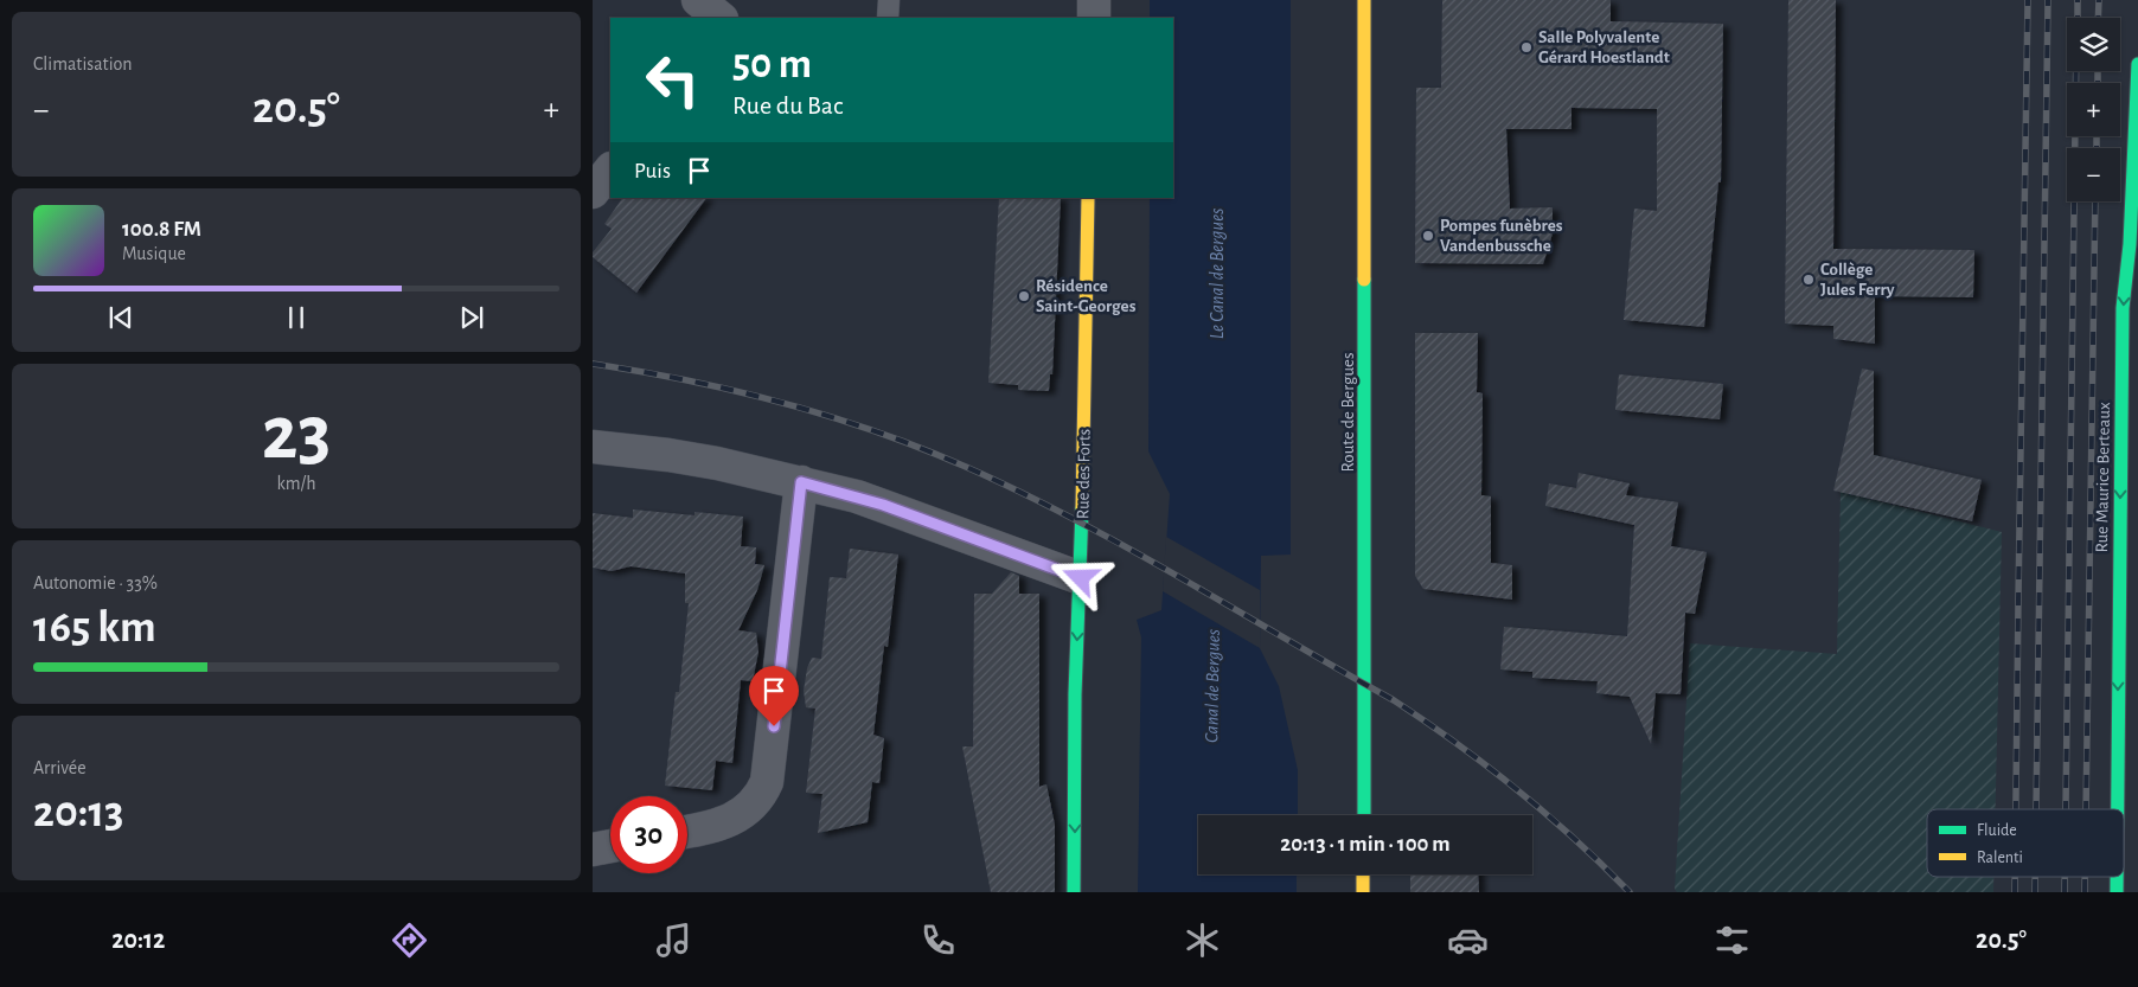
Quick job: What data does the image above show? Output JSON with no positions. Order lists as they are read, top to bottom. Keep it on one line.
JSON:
{"streets":{"street":["Route de Bergues","Rue des Forts","Rue Maurice Berteaux"]},"one_way":["Rue des Forts","Rue Maurice Berteaux"],"water":["Le Canal de Bergues","Canal de Bergues"],"places":["Salle Polyvalente Gérard Hoestlandt","Pompes funèbres Vandenbussche","Collège Jules Ferry","Résidence Saint-Georges"],"legend":["Fluide","Ralenti"],"page":{"tile":["Climatisation",["23","km/h"],["Autonomie · 33%","165 km"],["Arrivée","20:13"]],"map_buttons":["+","−"],"turn":["50 m","Rue du Bac"],"heat":["−","20.5°","+"],"then":"Puis","song":["100.8 FM","Musique"],"limit":"30","trip":"20:13 · 1 min · 100 m","tabs":["20:12","20.5°"]}}
